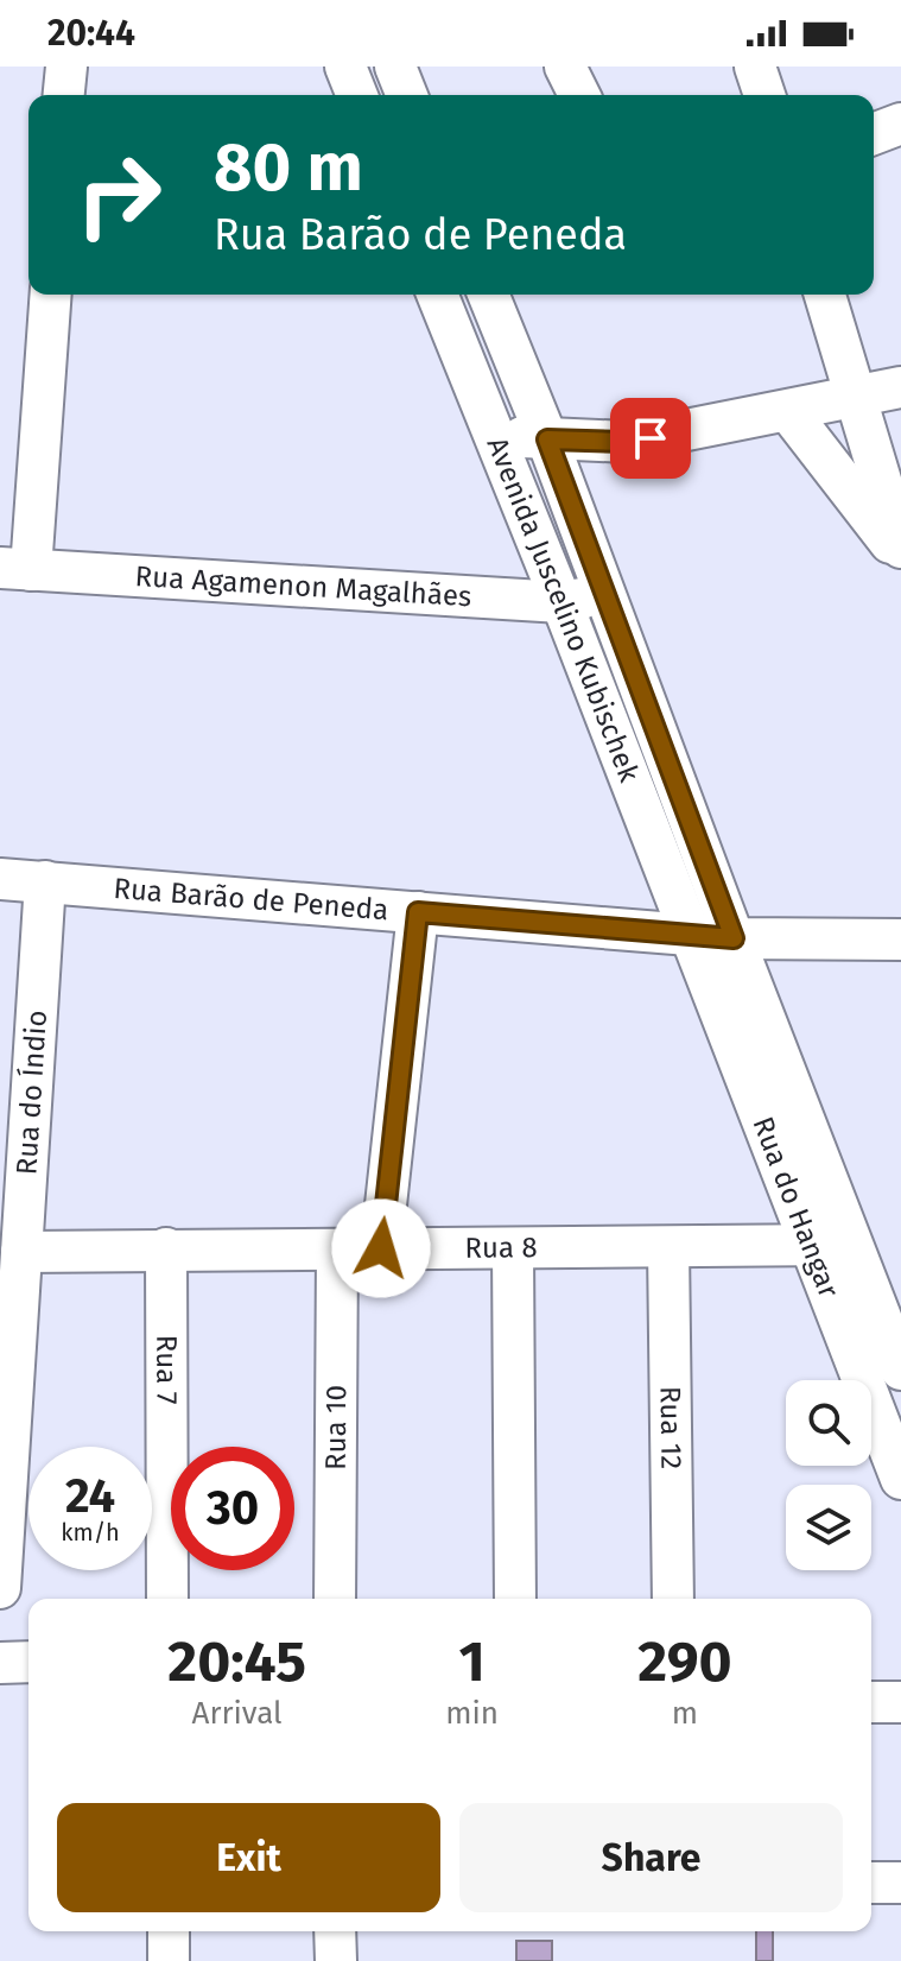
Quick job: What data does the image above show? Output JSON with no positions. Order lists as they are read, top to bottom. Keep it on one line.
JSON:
{"streets":{"street":["Rua Agamenon Magalhães","Avenida Juscelino Kubischek","Rua Barão de Peneda","Rua do Índio","Rua do Hangar","Rua 8","Rua 7","Rua 12","Rua 10"]},"crossings":[["Rua Agamenon Magalhães","Avenida Juscelino Kubischek"],["Avenida Juscelino Kubischek","Rua Barão de Peneda"],["Avenida Juscelino Kubischek","Rua do Hangar"],["Avenida Juscelino Kubischek","Rua 8"],["Rua Barão de Peneda","Rua do Índio"],["Rua Barão de Peneda","Rua do Hangar"],["Rua do Índio","Rua 8"],["Rua do Hangar","Rua 8"],["Rua 8","Rua 7"],["Rua 8","Rua 12"],["Rua 8","Rua 10"]],"page":{"status":"20:44","turn":["80 m","Rua Barão de Peneda"],"speed":"24 km/h","limit":"30","eta":["20:45","Arrival","1","min","290","m"],"buttons":["Exit","Share"]}}
